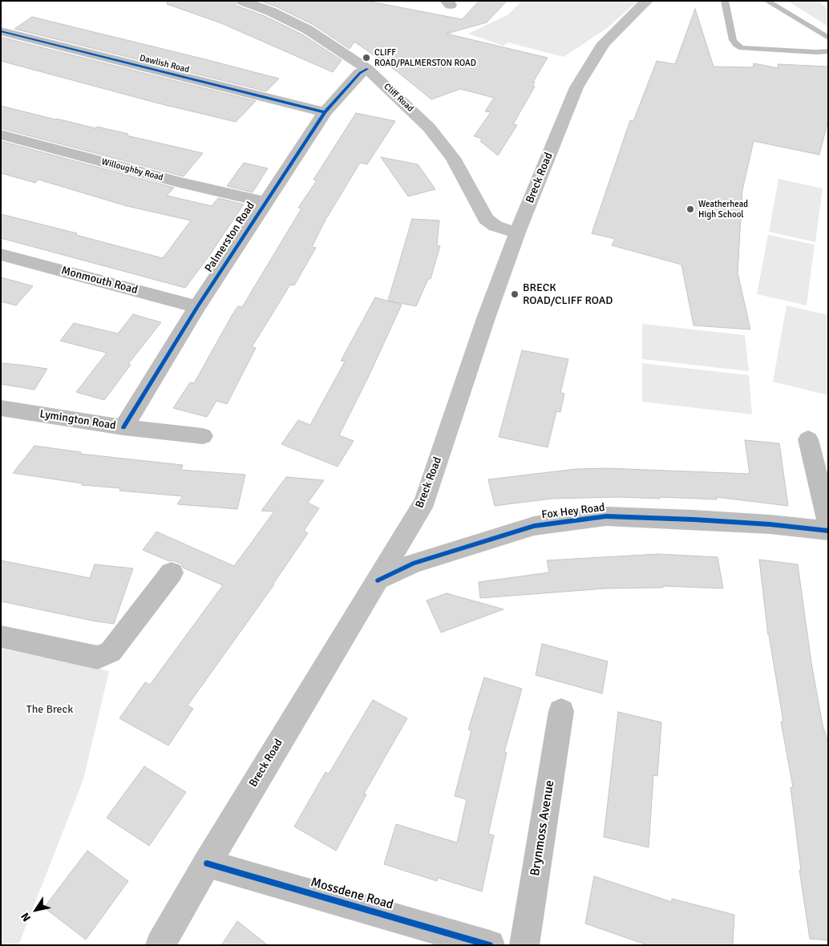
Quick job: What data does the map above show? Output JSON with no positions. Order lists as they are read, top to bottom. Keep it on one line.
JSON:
{"streets":{"main road":["Cliff Road","Breck Road"],"street":["Dawlish Road","Willoughby Road","Palmerston Road","Monmouth Road","Lymington Road","Fox Hey Road","Brynmoss Avenue","Mossdene Road"]},"crossings":[["Dawlish Road","Palmerston Road"],["Cliff Road","Breck Road"],["Cliff Road","Palmerston Road"],["Willoughby Road","Palmerston Road"],["Breck Road","Fox Hey Road"],["Breck Road","Mossdene Road"],["Palmerston Road","Monmouth Road"],["Palmerston Road","Lymington Road"]],"parks":["The Breck"],"places":["CLIFF ROAD/PALMERSTON ROAD","Weatherhead High School","BRECK ROAD/CLIFF ROAD"],"north":"bottom left"}
